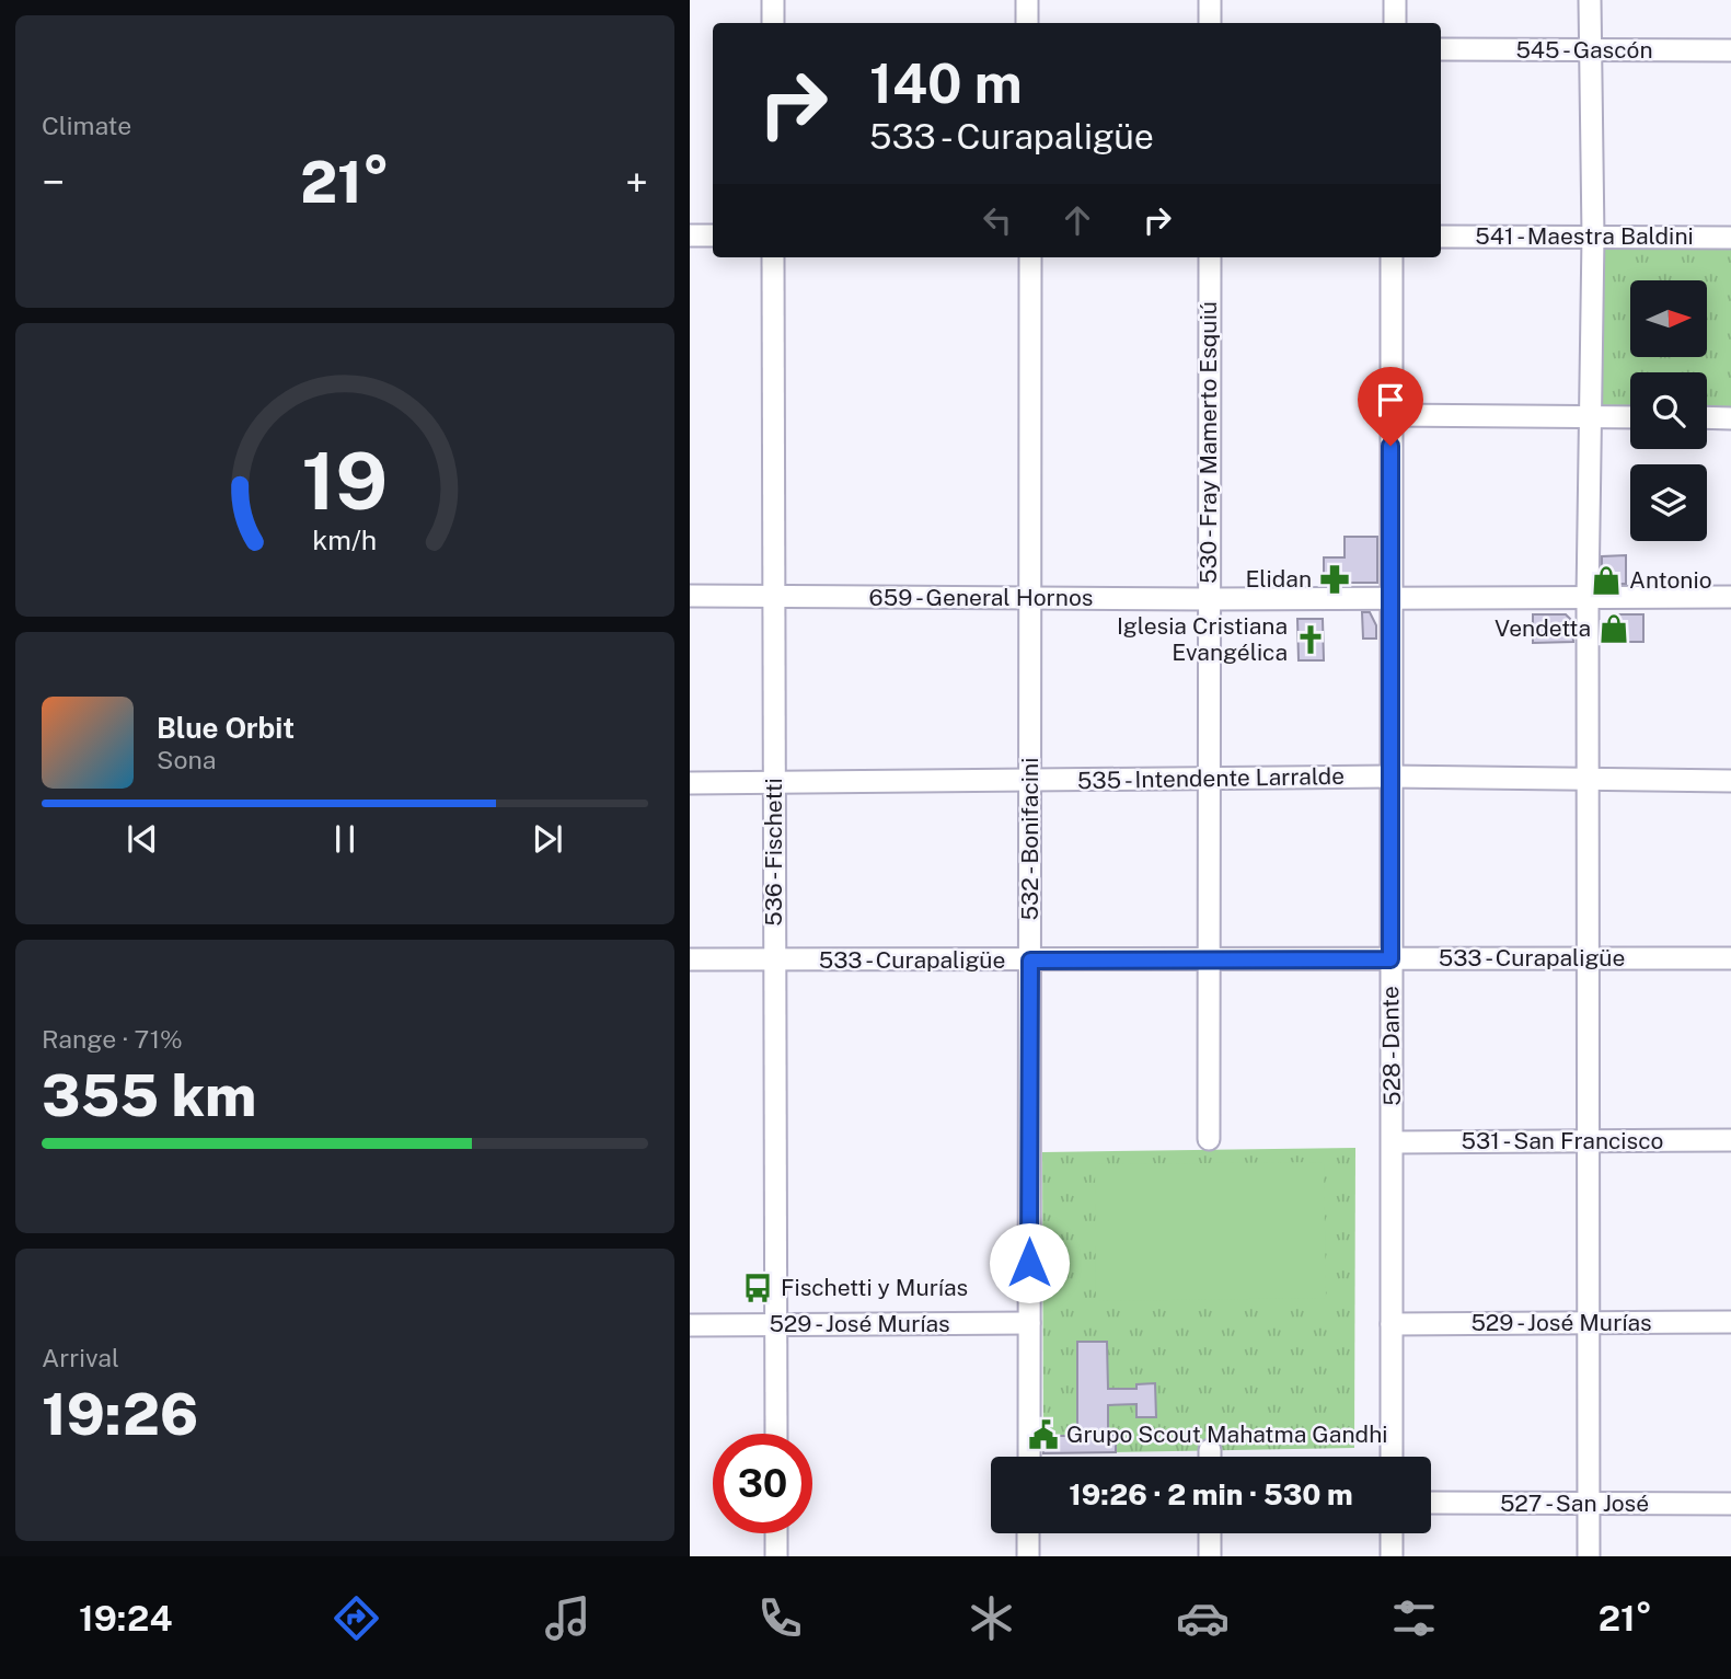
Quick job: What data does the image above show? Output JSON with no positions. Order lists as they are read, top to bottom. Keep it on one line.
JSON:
{"streets":{"street":["545 - Gascón","541 - Maestra Baldini","530 - Fray Mamerto Esquiú","659 - General Hornos","535 - Intendente Larralde","532 - Bonifacini","536 - Fischetti","533 - Curapaligüe","528 - Dante","531 - San Francisco","529 - José Murías","527 - San José"]},"crossings":[["530 - Fray Mamerto Esquiú","659 - General Hornos"],["530 - Fray Mamerto Esquiú","535 - Intendente Larralde"],["530 - Fray Mamerto Esquiú","533 - Curapaligüe"],["659 - General Hornos","532 - Bonifacini"],["659 - General Hornos","536 - Fischetti"],["659 - General Hornos","528 - Dante"],["535 - Intendente Larralde","532 - Bonifacini"],["535 - Intendente Larralde","536 - Fischetti"],["535 - Intendente Larralde","528 - Dante"],["532 - Bonifacini","533 - Curapaligüe"],["532 - Bonifacini","529 - José Murías"],["536 - Fischetti","533 - Curapaligüe"],["536 - Fischetti","529 - José Murías"],["533 - Curapaligüe","528 - Dante"],["528 - Dante","531 - San Francisco"],["528 - Dante","529 - José Murías"]],"places":{"pharmacy":["Elidan"],"shop":["Antonio","Vendetta"],"church":["Iglesia Cristiana Evangélica"],"bus stop":["Fischetti y Murías"],"public building":["Grupo Scout Mahatma Gandhi"]},"north":"right","page":{"tile":["Climate",["Range · 71%","355 km"],["Arrival","19:26"]],"turn":["140 m","533 - Curapaligüe"],"heat":["−","21°","+"],"song":["Blue Orbit","Sona"],"limit":"30","trip":"19:26 · 2 min · 530 m","tabs":["19:24","21°"],"gauge":["19","km/h"]}}
